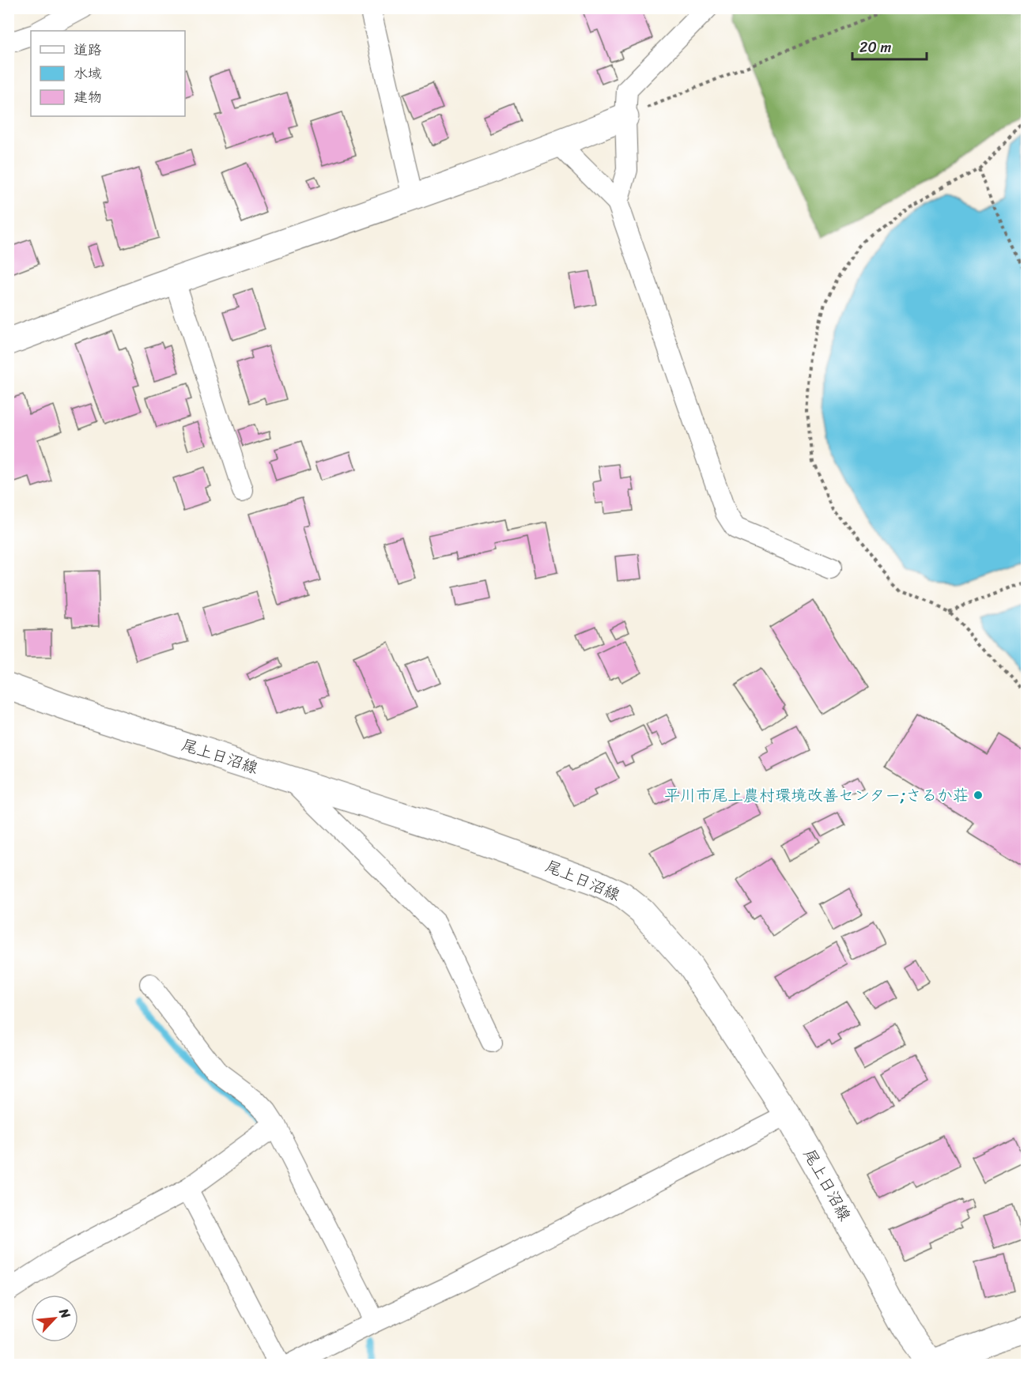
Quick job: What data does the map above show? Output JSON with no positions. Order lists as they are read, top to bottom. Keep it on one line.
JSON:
{"streets":{"main road":["尾上日沼線"]},"places":["平川市尾上農村環境改善センター;さるか荘"],"legend":["道路","水域","建物"],"scale_bar":"20 m","north":"top right"}
